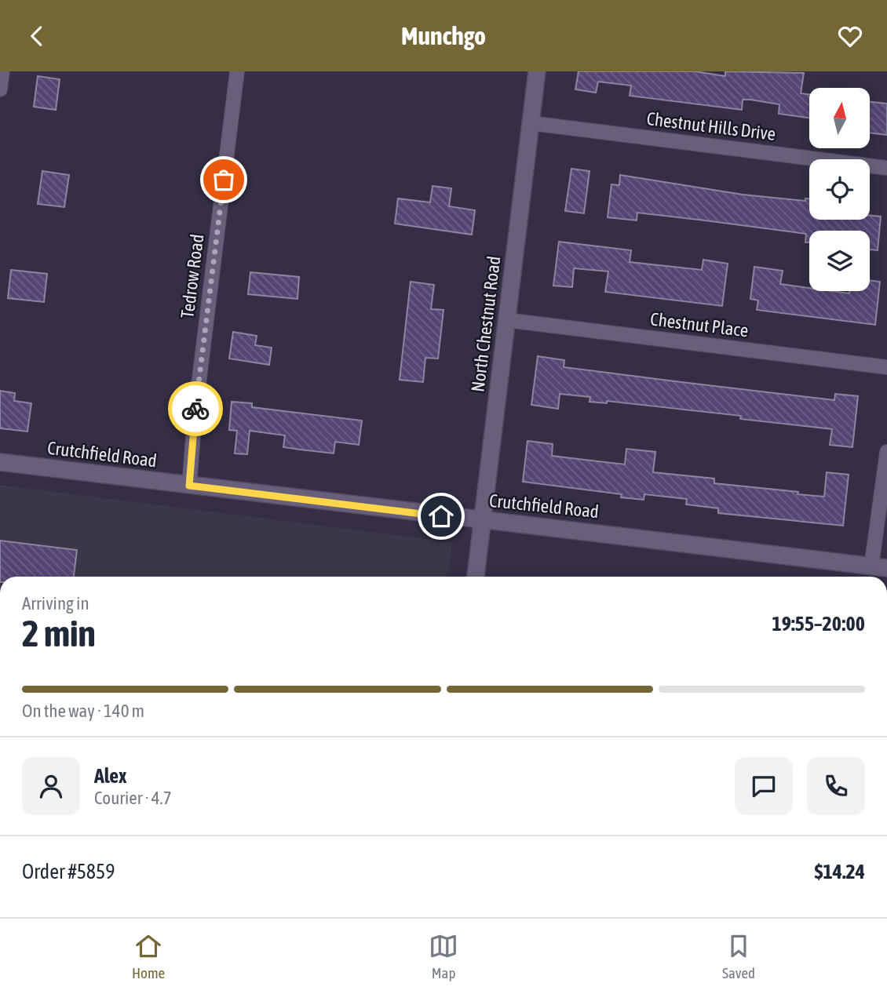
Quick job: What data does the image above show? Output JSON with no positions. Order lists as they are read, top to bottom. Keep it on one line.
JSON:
{"streets":{"street":["Chestnut Hills Drive","Tedrow Road","North Chestnut Road","Chestnut Place","Crutchfield Road"]},"crossings":[["Chestnut Hills Drive","North Chestnut Road"],["Tedrow Road","Crutchfield Road"],["North Chestnut Road","Chestnut Place"],["North Chestnut Road","Crutchfield Road"]],"north":"top","page":{"header":"Munchgo","heading":["2 min","Arriving in","19:55–20:00"],"panel":["Alex","Courier · 4.7","Order #5859","$14.24"],"bar":"On the way · 140 m","tabs":["Home","Map","Saved"]}}
